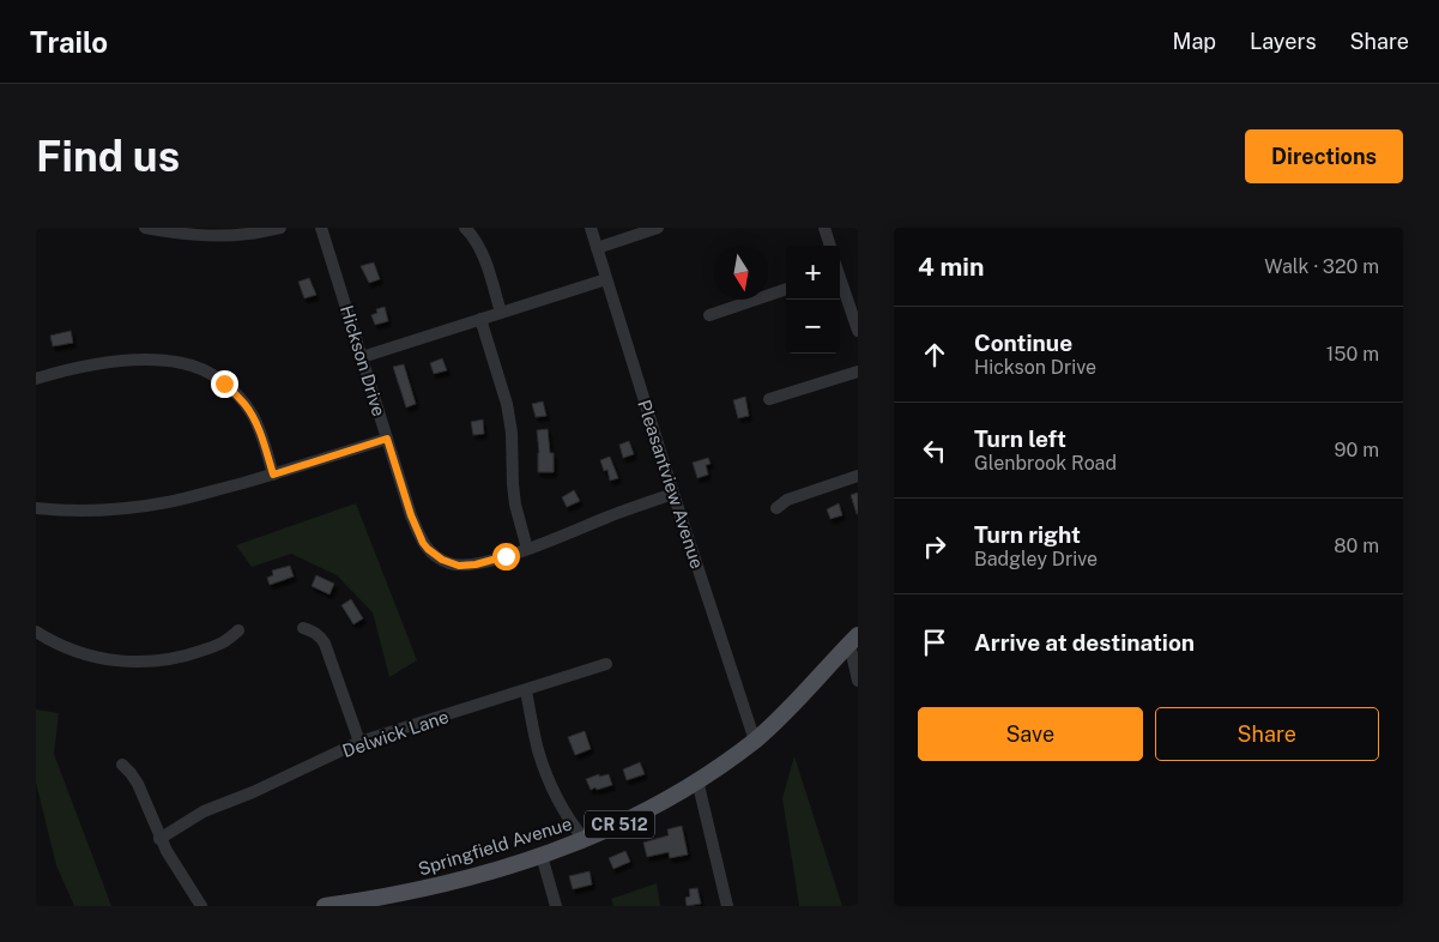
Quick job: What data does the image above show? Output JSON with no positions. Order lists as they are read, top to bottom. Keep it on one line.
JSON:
{"streets":{"main road":["CR 512","Springfield Avenue"],"street":["Hickson Drive","Pleasantview Avenue","Delwick Lane"]},"crossings":[["Hickson Drive","Pleasantview Avenue"],["Pleasantview Avenue","Springfield Avenue"]],"north":"bottom","page":{"header":"Trailo","nav":["Map","Layers","Share"],"buttons":["Directions",["Save","Share"]],"title":"Find us","heading":["4 min","Walk · 320 m"],"map_buttons":["+","−"],"list":[["Continue","Hickson Drive","150 m"],["Turn left","Glenbrook Road","90 m"],["Turn right","Badgley Drive","80 m"],"Arrive at destination"]}}
